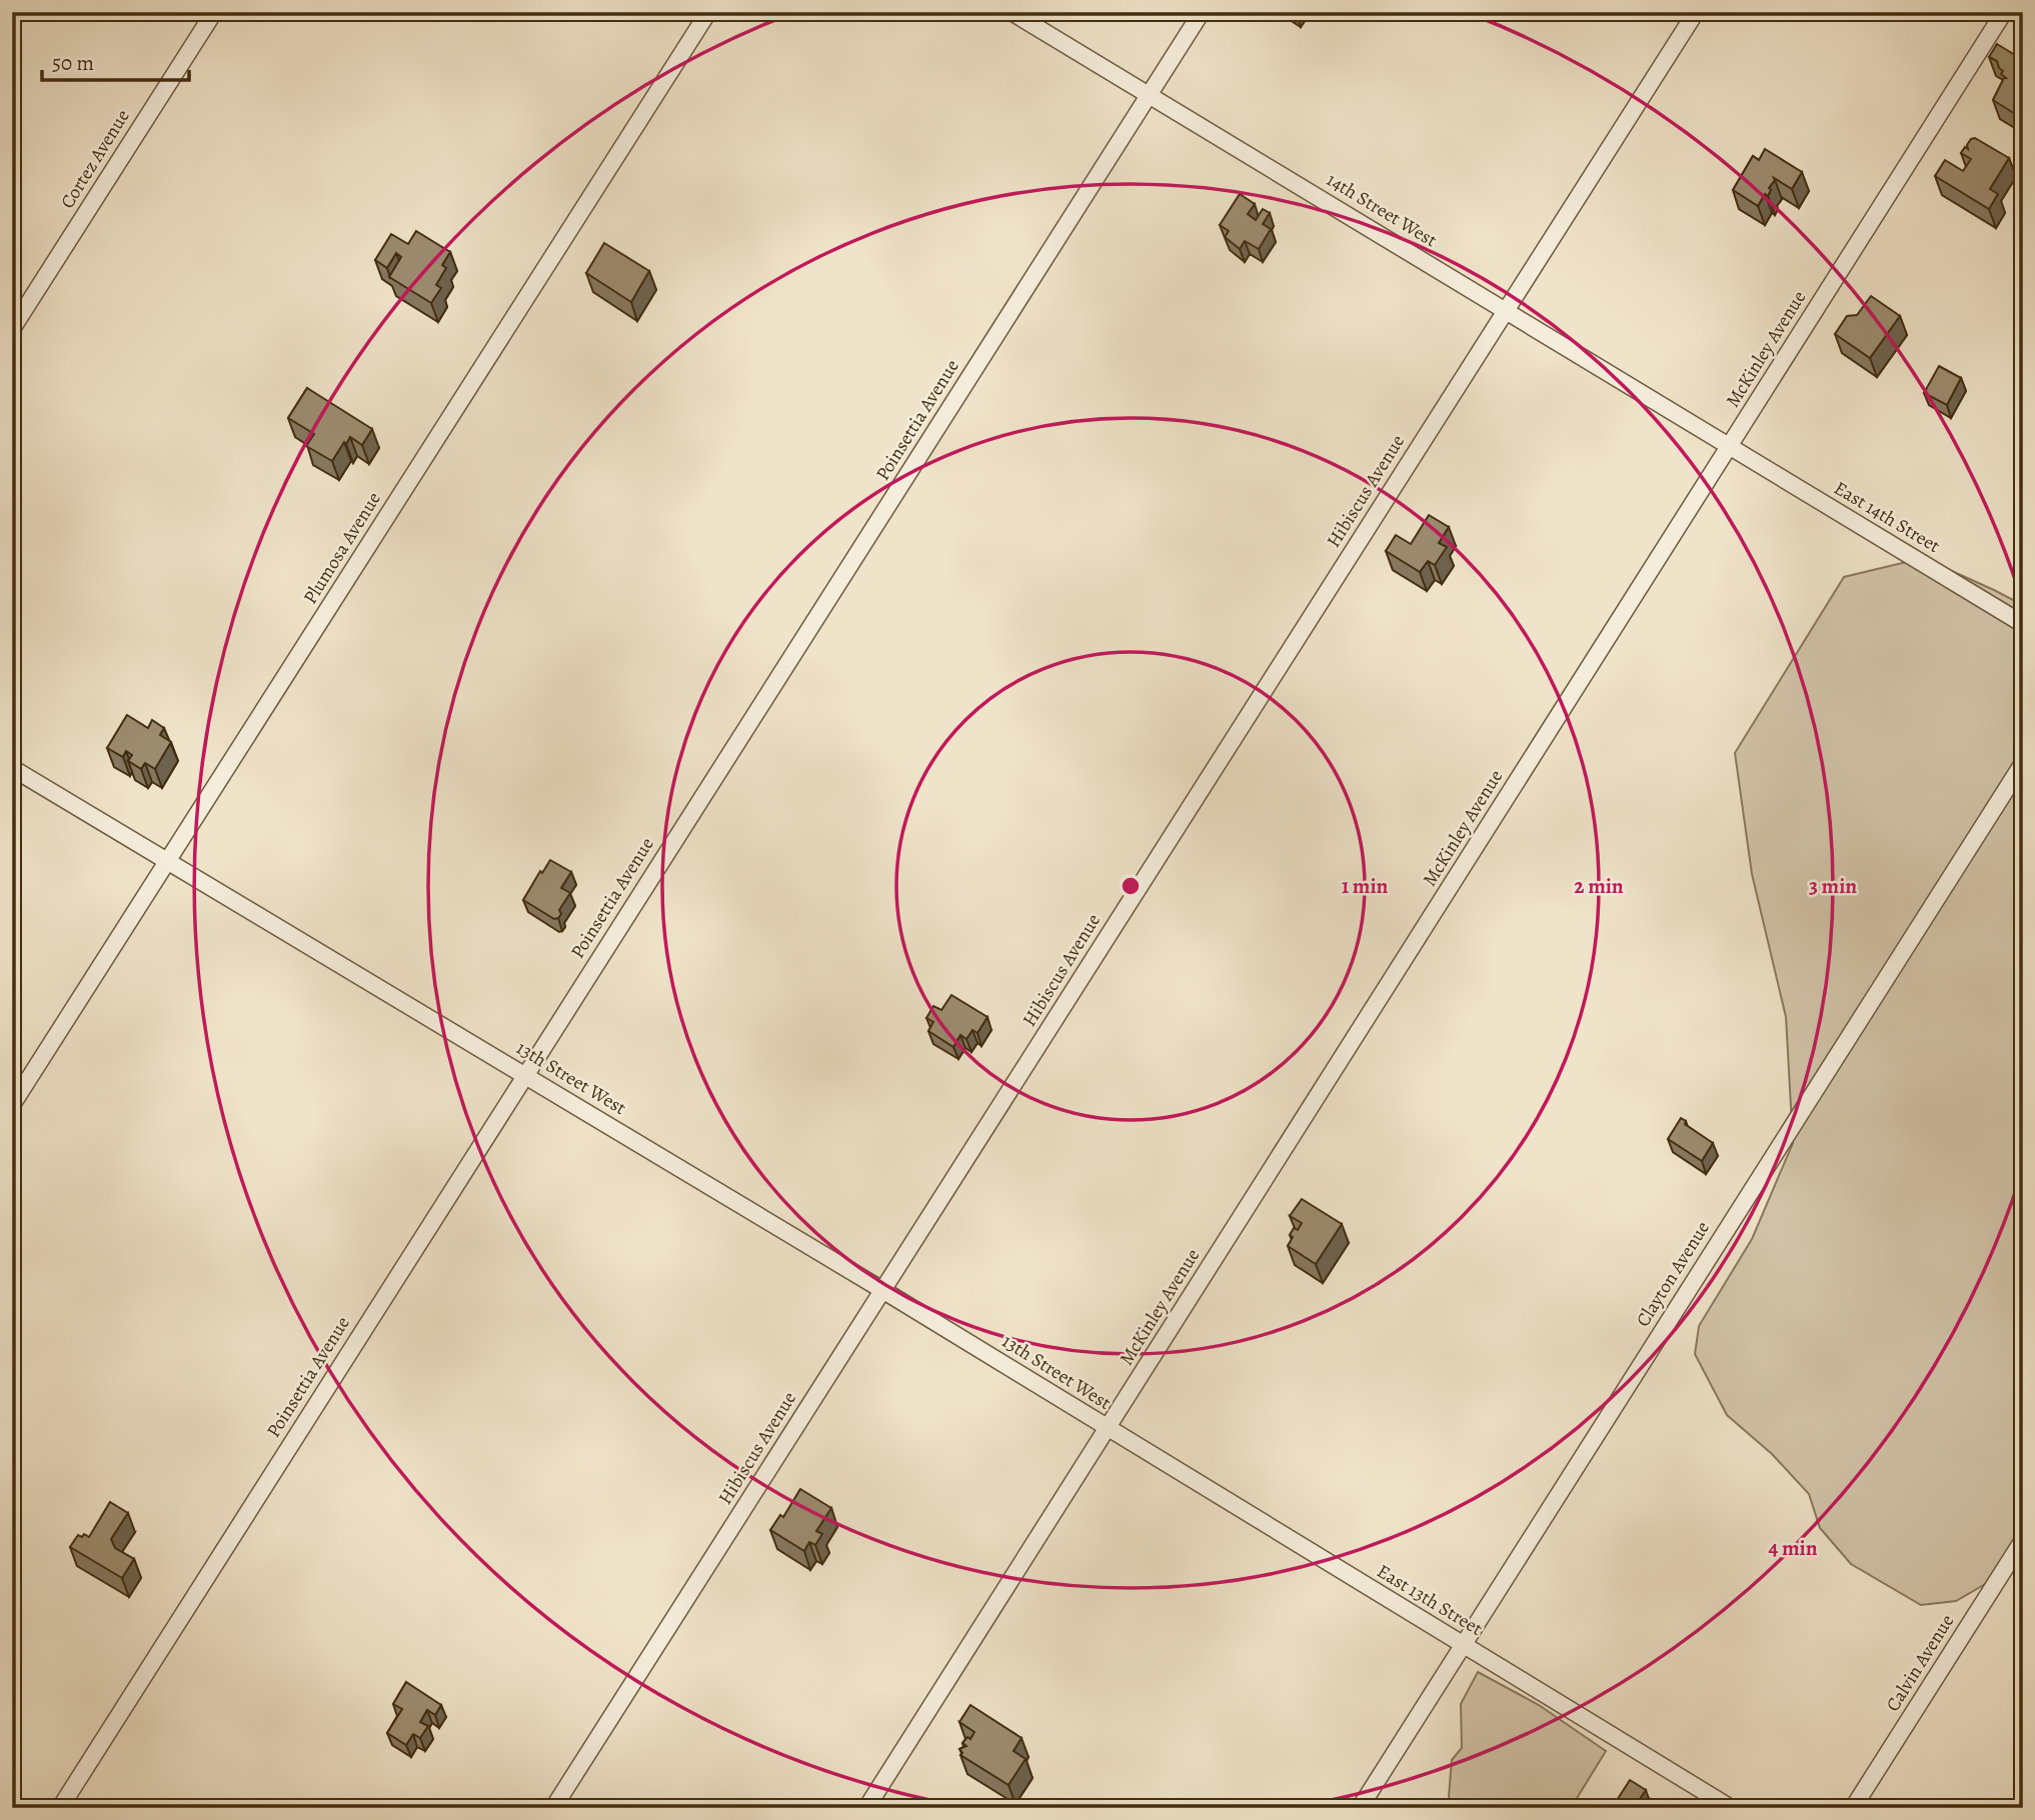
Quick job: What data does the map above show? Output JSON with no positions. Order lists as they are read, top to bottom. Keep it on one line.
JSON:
{"streets":{"street":["Cortez Avenue","14th Street West","McKinley Avenue","Poinsettia Avenue","Hibiscus Avenue","East 14th Street","Plumosa Avenue","13th Street West","Clayton Avenue","East 13th Street","Calvin Avenue"]},"crossings":[["14th Street West","McKinley Avenue"],["14th Street West","Poinsettia Avenue"],["14th Street West","Hibiscus Avenue"],["14th Street West","East 14th Street"],["McKinley Avenue","East 14th Street"],["McKinley Avenue","13th Street West"],["McKinley Avenue","East 13th Street"],["Poinsettia Avenue","13th Street West"],["Hibiscus Avenue","13th Street West"],["Plumosa Avenue","13th Street West"],["13th Street West","East 13th Street"],["Clayton Avenue","East 13th Street"]],"scale_bar":"50 m","rings":["1 min","2 min","3 min","4 min"]}
